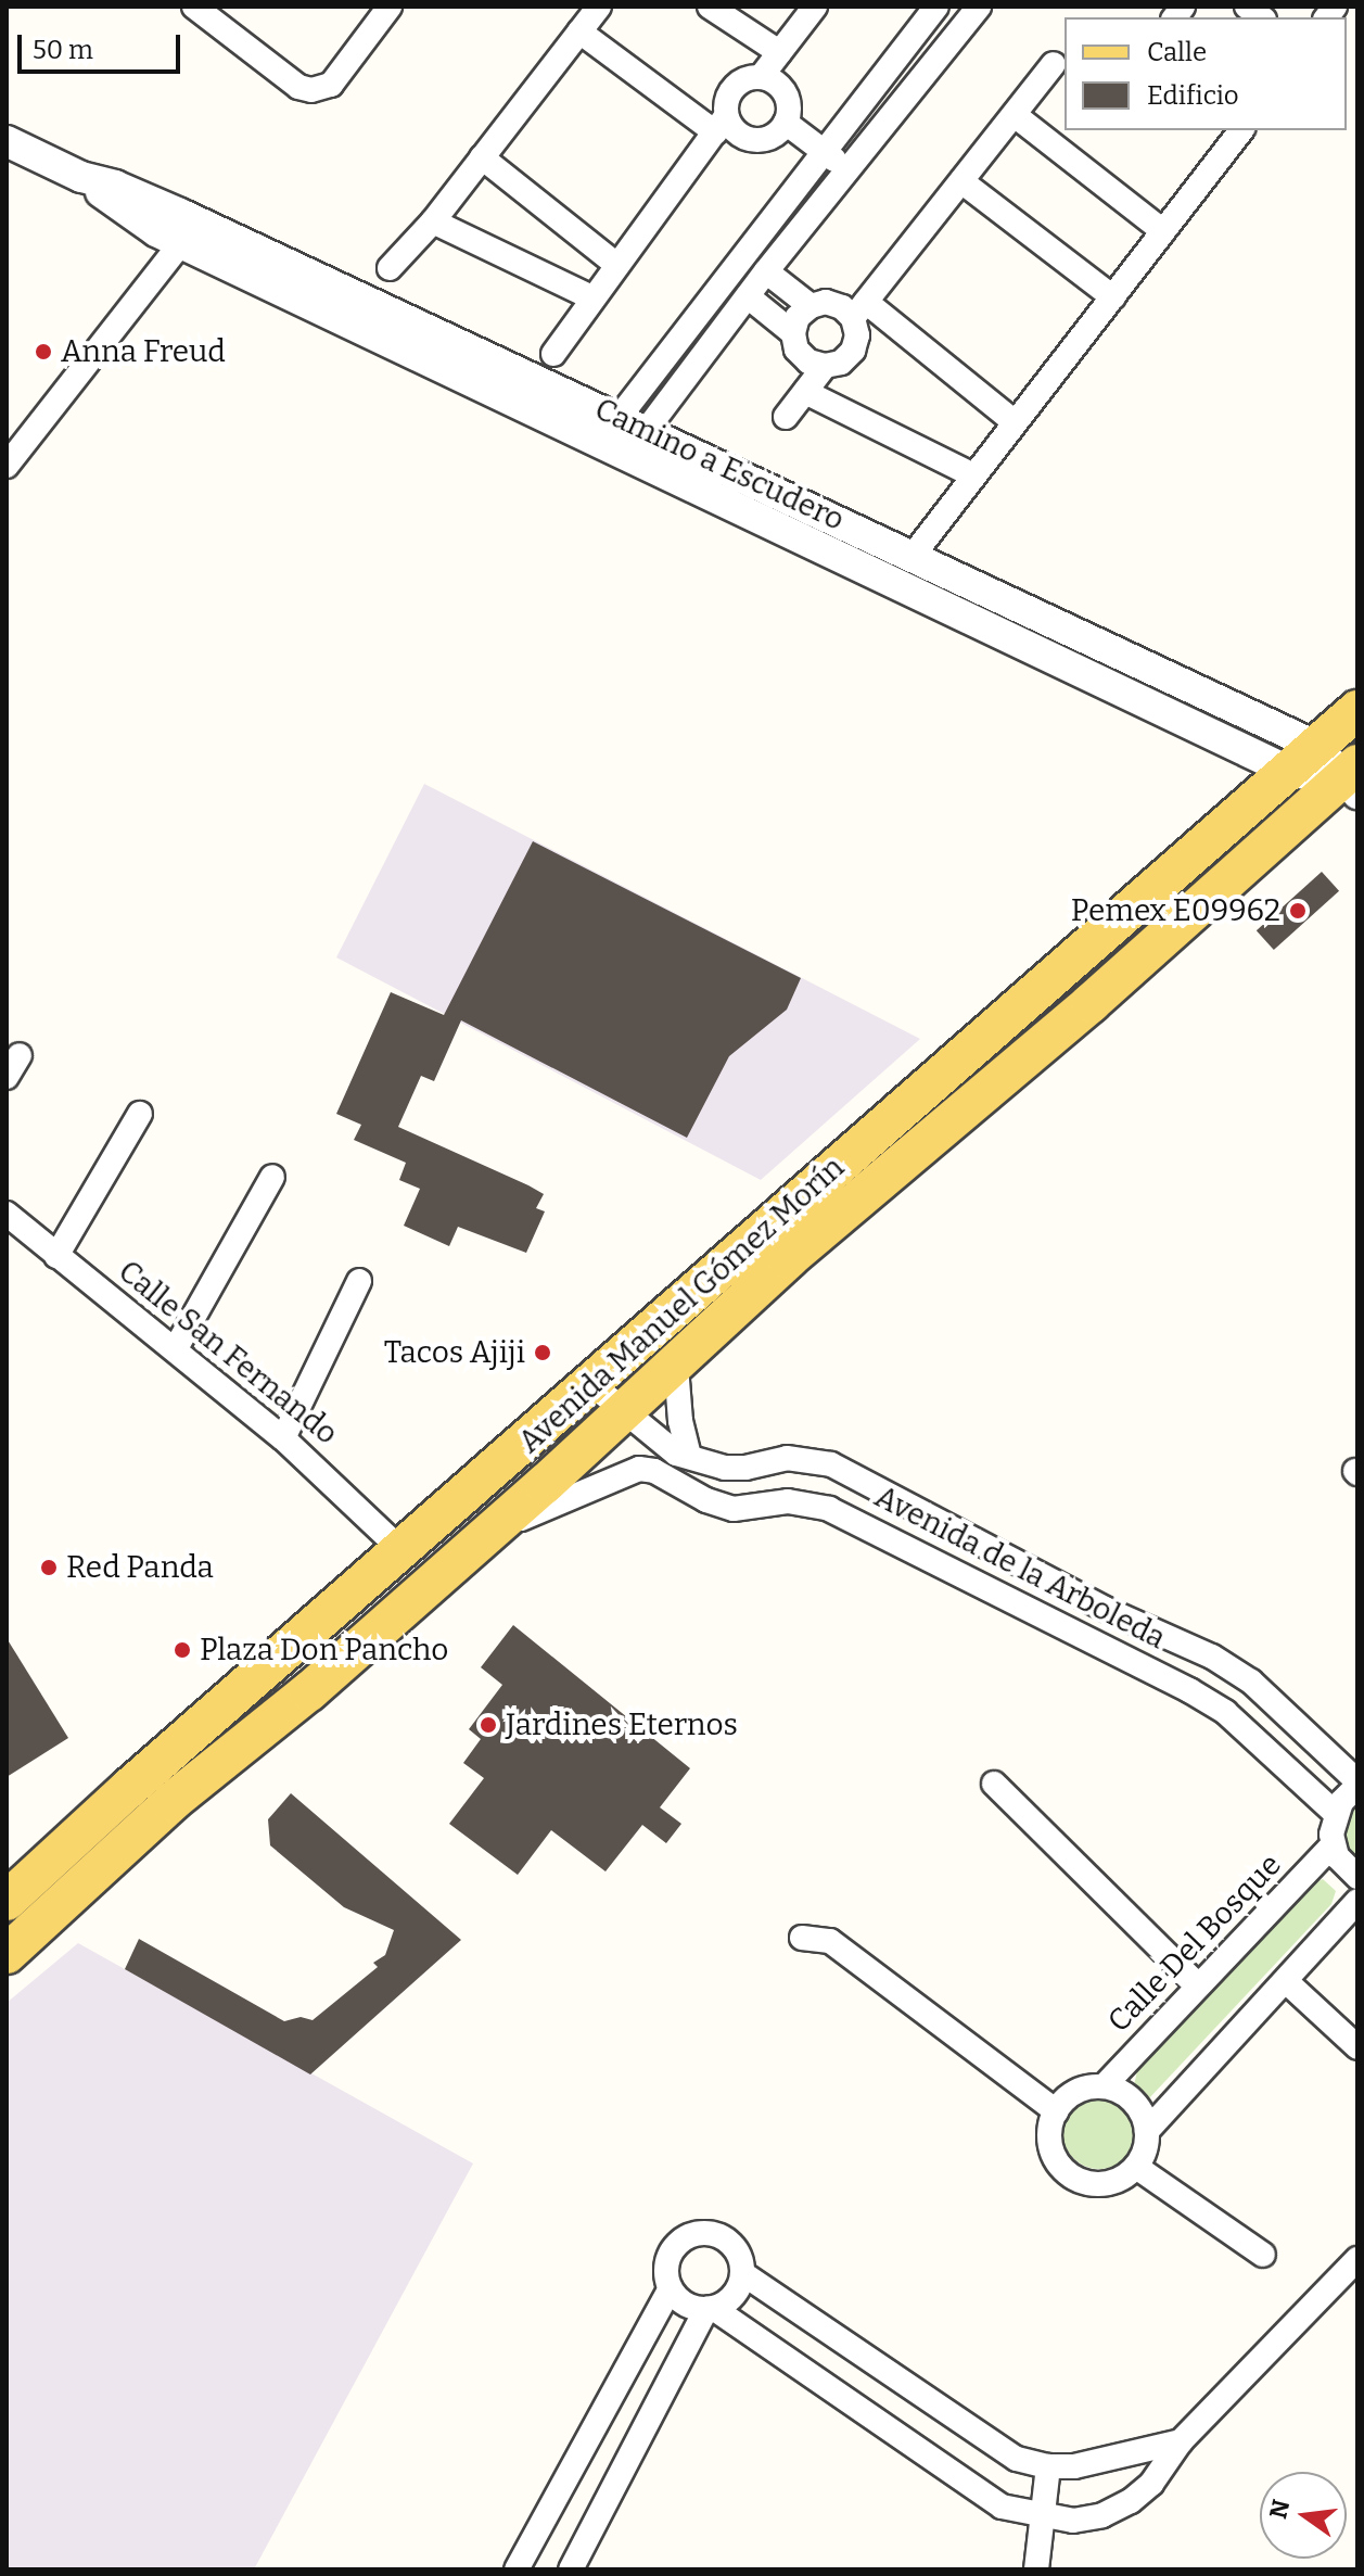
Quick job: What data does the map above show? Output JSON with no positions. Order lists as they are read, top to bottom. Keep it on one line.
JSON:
{"streets":{"main road":["Avenida Manuel Gómez Morín"],"street":["Camino a Escudero","Calle San Fernando","Avenida de la Arboleda","Calle Del Bosque"]},"crossings":[["Camino a Escudero","Avenida Manuel Gómez Morín"],["Avenida Manuel Gómez Morín","Calle San Fernando"],["Avenida Manuel Gómez Morín","Avenida de la Arboleda"]],"places":["Anna Freud","Pemex E09962","Tacos Ajiji","Red Panda","Plaza Don Pancho","Jardines Eternos"],"legend":["Calle","Edificio"],"scale_bar":"50 m","north":"left"}
